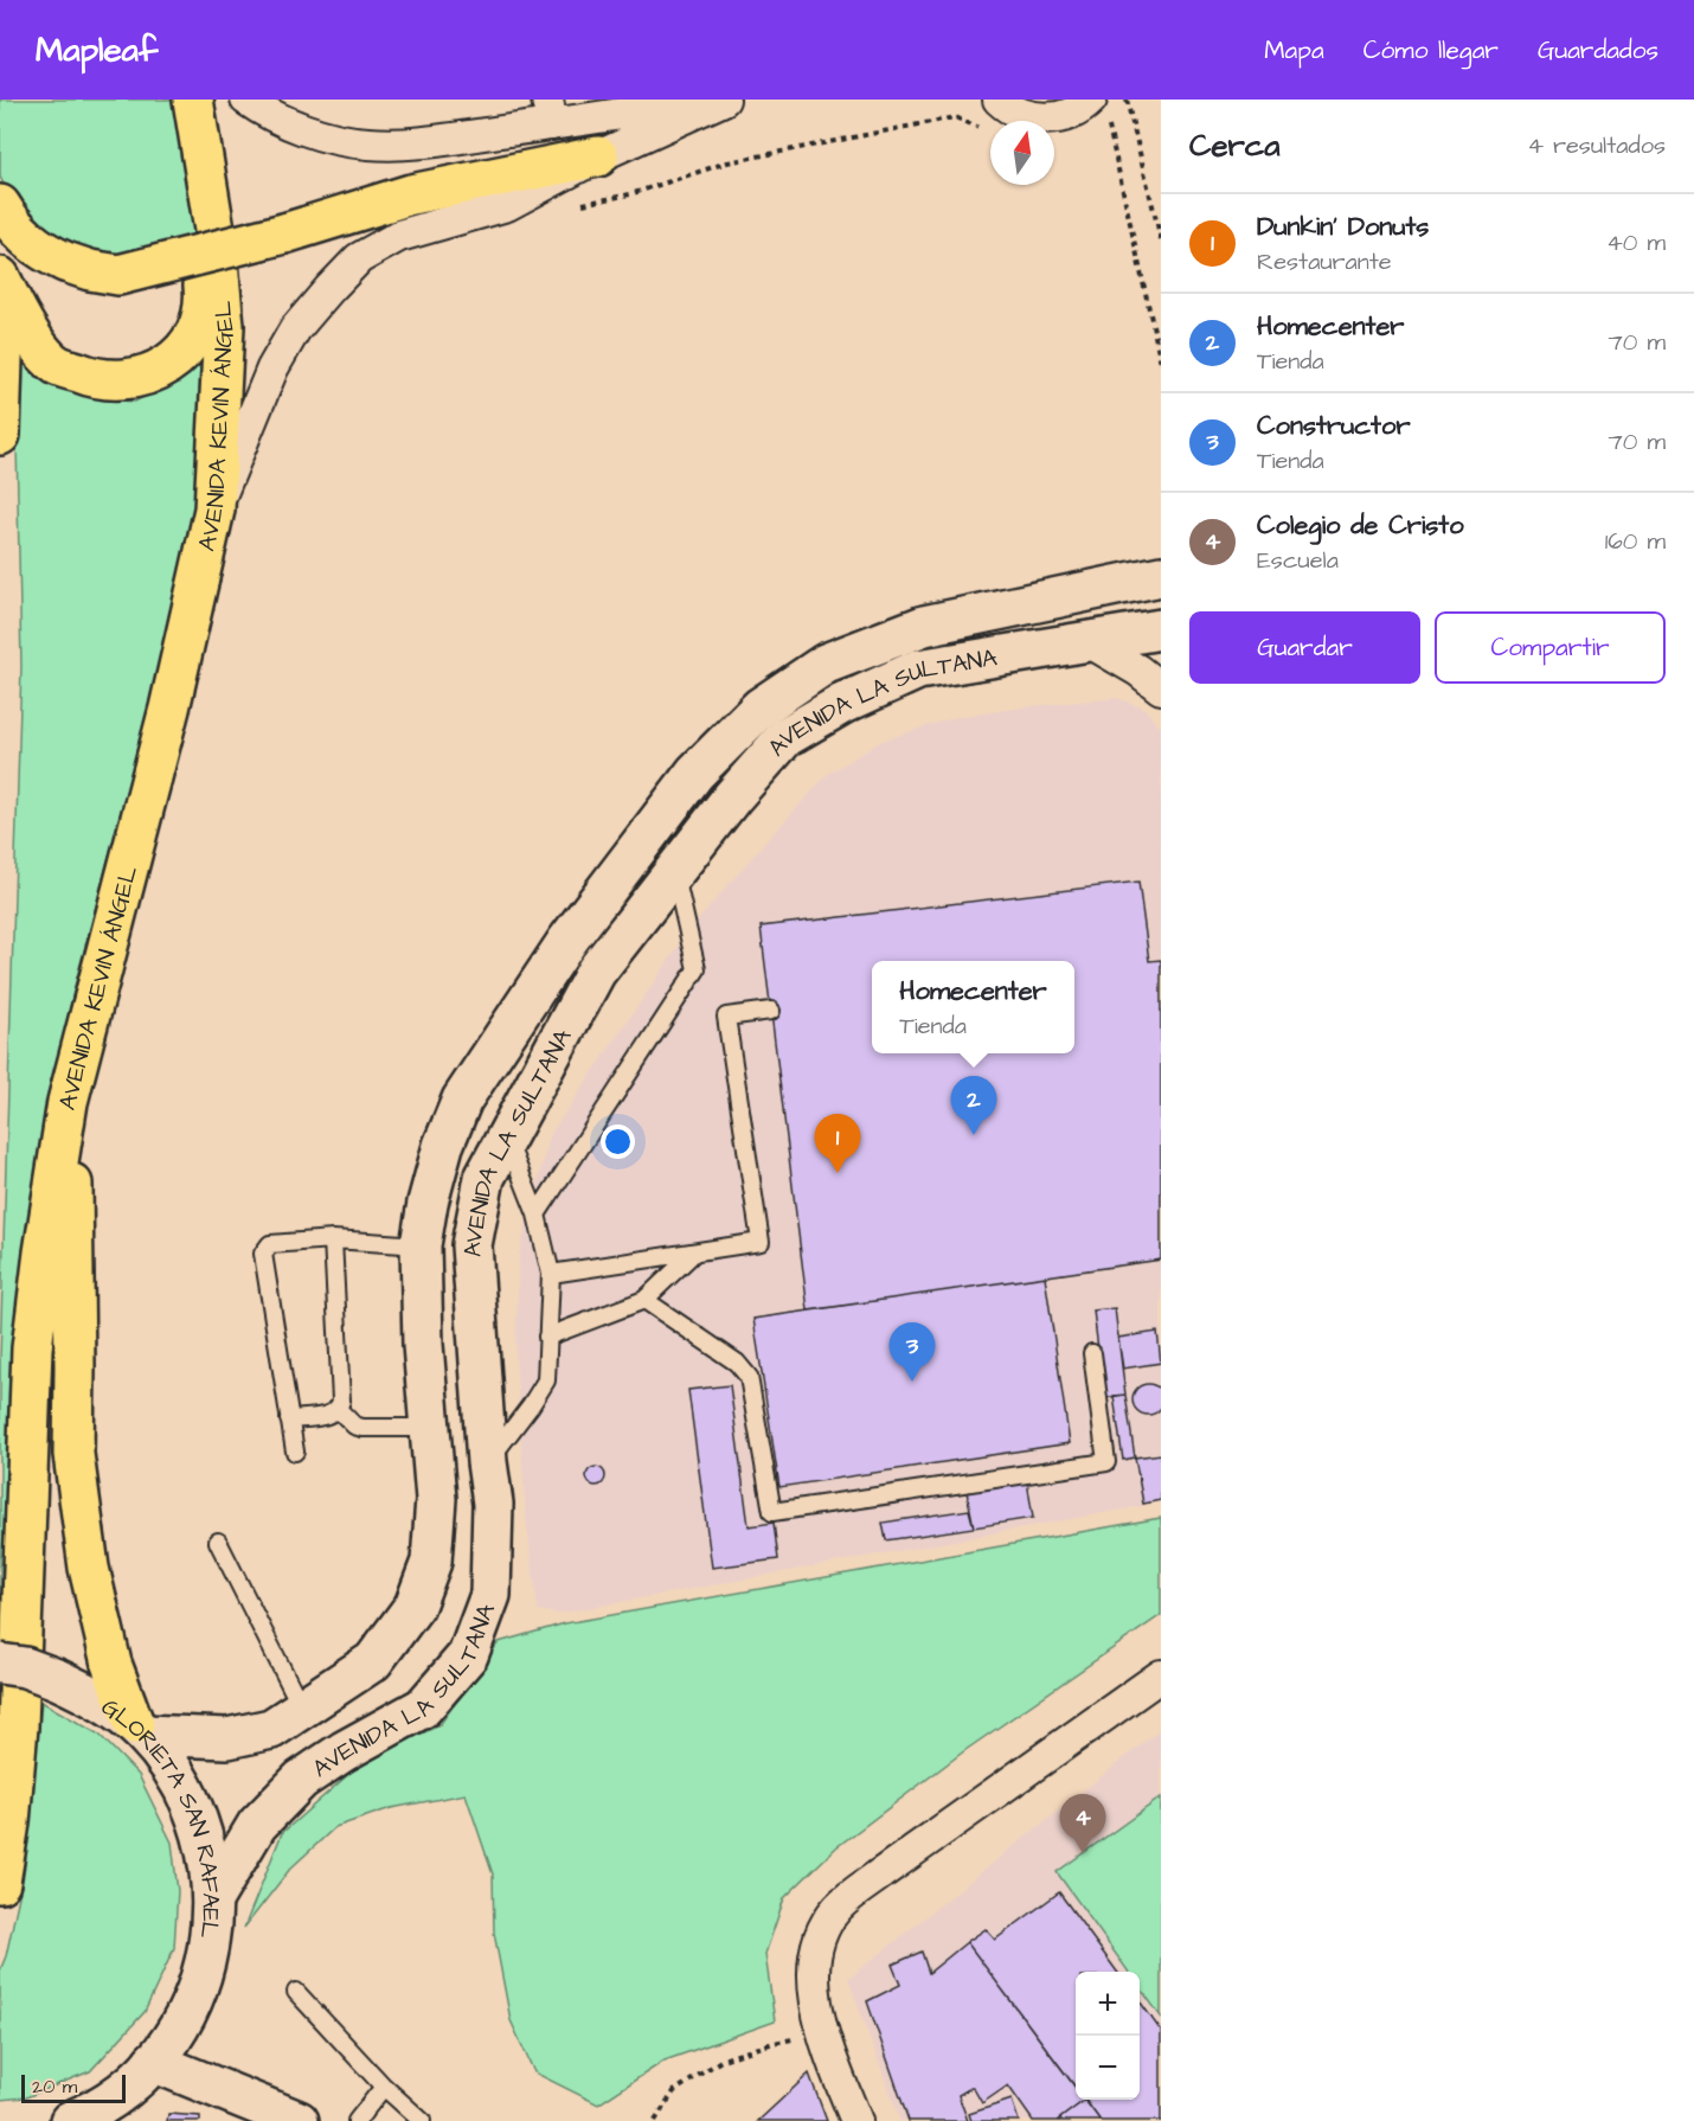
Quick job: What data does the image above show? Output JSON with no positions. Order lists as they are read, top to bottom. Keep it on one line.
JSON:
{"streets":{"main road":["AVENIDA KEVIN ÁNGEL"],"street":["AVENIDA LA SULTANA","GLORIETA SAN RAFAEL"]},"crossings":[["AVENIDA LA SULTANA","GLORIETA SAN RAFAEL"]],"scale_bar":"20 m","north":"top","page":{"header":"Mapleaf","nav":["Mapa","Cómo llegar","Guardados"],"heading":["Cerca","4 resultados"],"list":[{"mark":"1","name":"Dunkin' Donuts","note":"Restaurante","value":"40 m"},{"mark":"2","name":"Homecenter","note":"Tienda","value":"70 m"},{"mark":"3","name":"Constructor","note":"Tienda","value":"70 m"},{"mark":"4","name":"Colegio de Cristo","note":"Escuela","value":"160 m"}],"buttons":["Guardar","Compartir"],"popup":["Homecenter","Tienda"],"pins":["2","1","3","4"],"map_buttons":["+","−"],"scale":"20 m"}}
